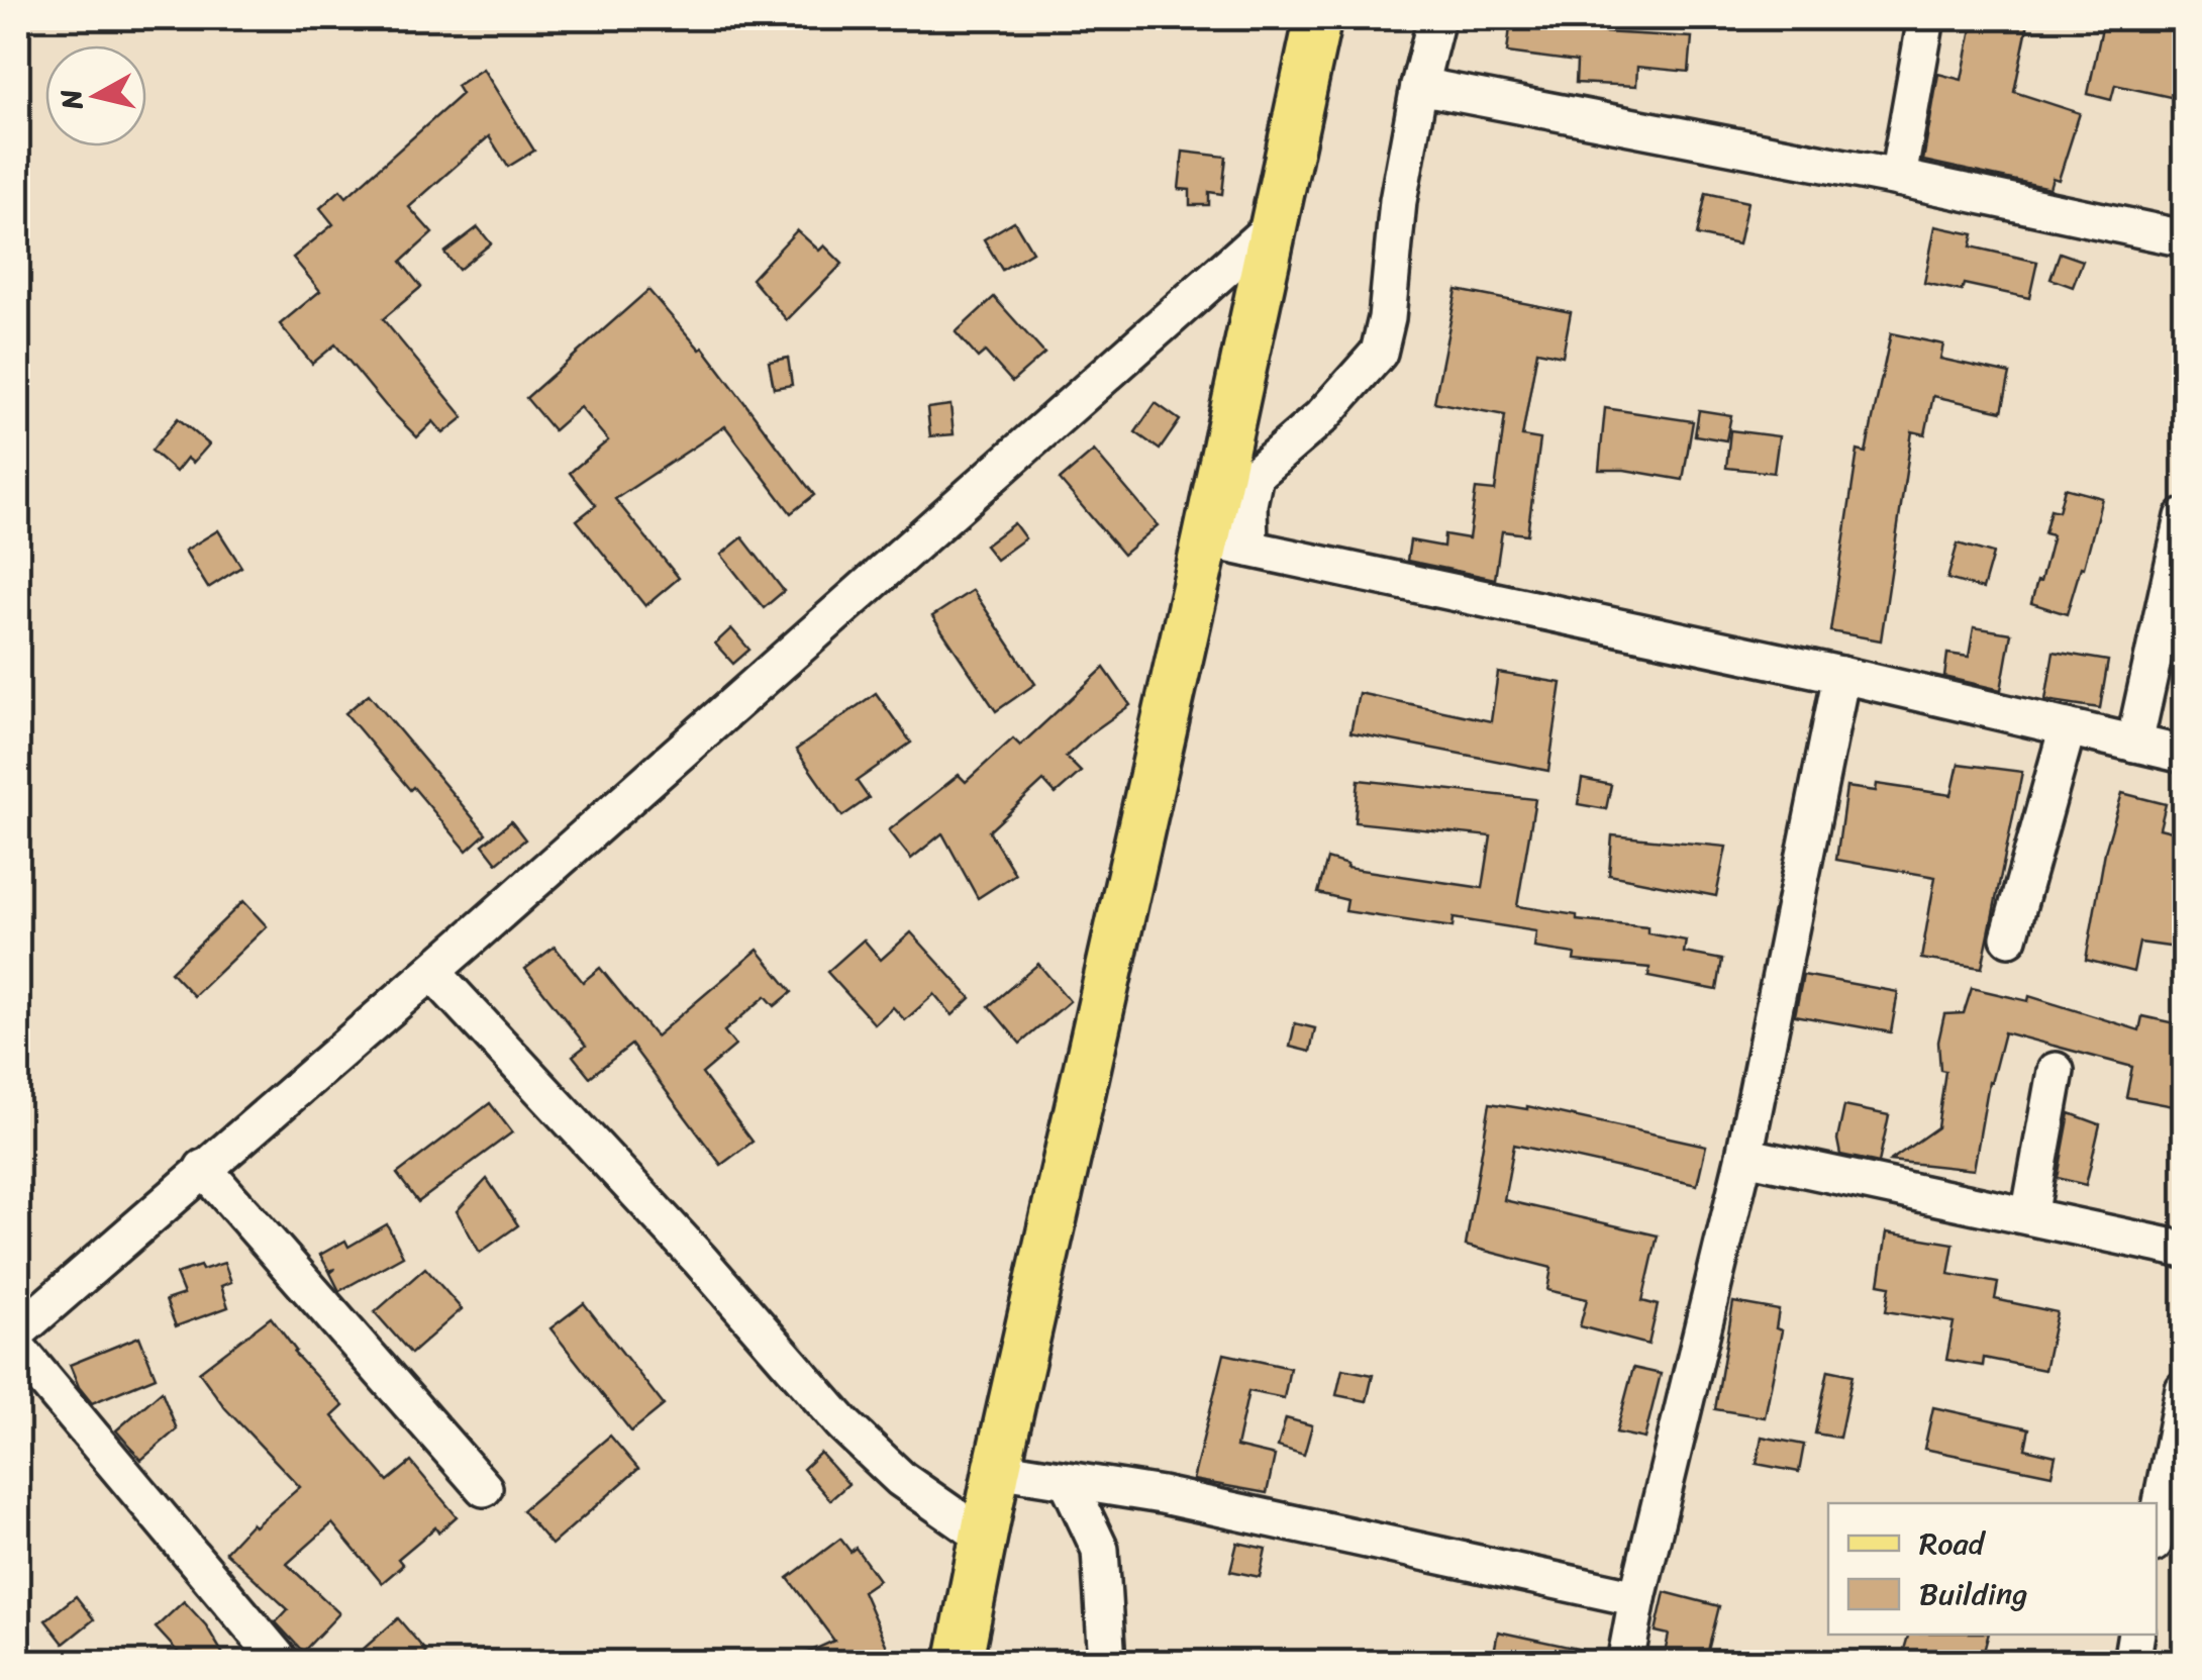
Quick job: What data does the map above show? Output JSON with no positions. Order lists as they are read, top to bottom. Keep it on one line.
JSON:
{"legend":["Road","Building"],"north":"left"}
